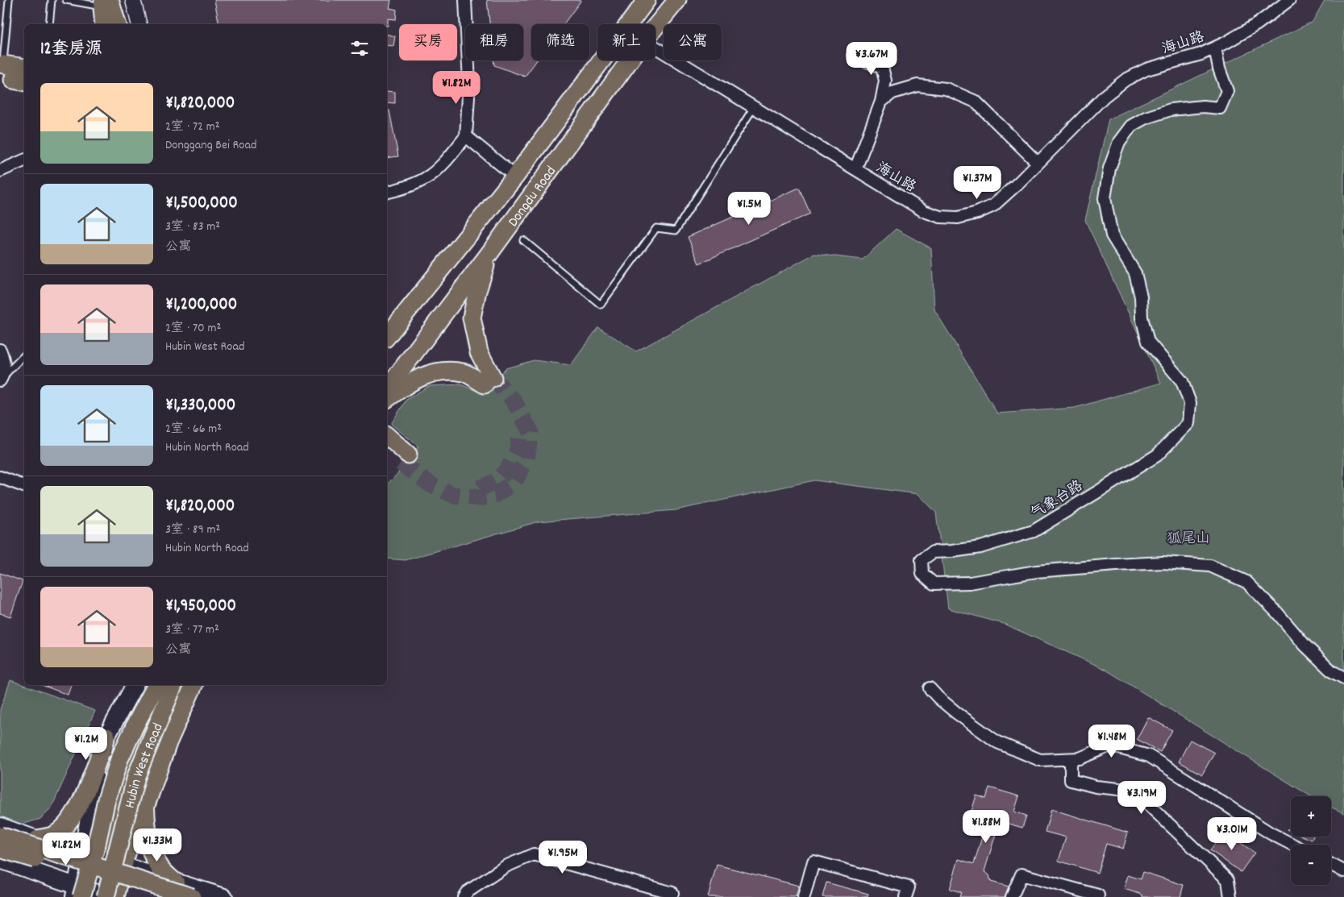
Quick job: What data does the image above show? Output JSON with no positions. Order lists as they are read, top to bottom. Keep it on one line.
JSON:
{"streets":{"main road":["Dongdu Road","Hubin West Road"],"street":["海山路","气象台路"]},"crossings":[["海山路","气象台路"]],"parks":["狐尾山"],"page":{"chip":["买房","租房","筛选","新上","公寓"],"heading":"12套房源","price":["¥3.67M","¥1.82M","¥1.37M","¥1.5M","¥1.48M","¥1.2M","¥3.19M","¥1.88M","¥3.01M","¥1.33M","¥1.82M","¥1.95M"],"list":[{"name":"¥1,820,000","note":"2室 · 72 m² · Donggang Bei Road"},{"name":"¥1,500,000","note":"3室 · 83 m² · 公寓"},{"name":"¥1,200,000","note":"2室 · 70 m² · Hubin West Road"},{"name":"¥1,330,000","note":"2室 · 66 m² · Hubin North Road"},{"name":"¥1,820,000","note":"3室 · 89 m² · Hubin North Road"},{"name":"¥1,950,000","note":"3室 · 77 m² · 公寓"}],"map_buttons":["+","−"]}}
